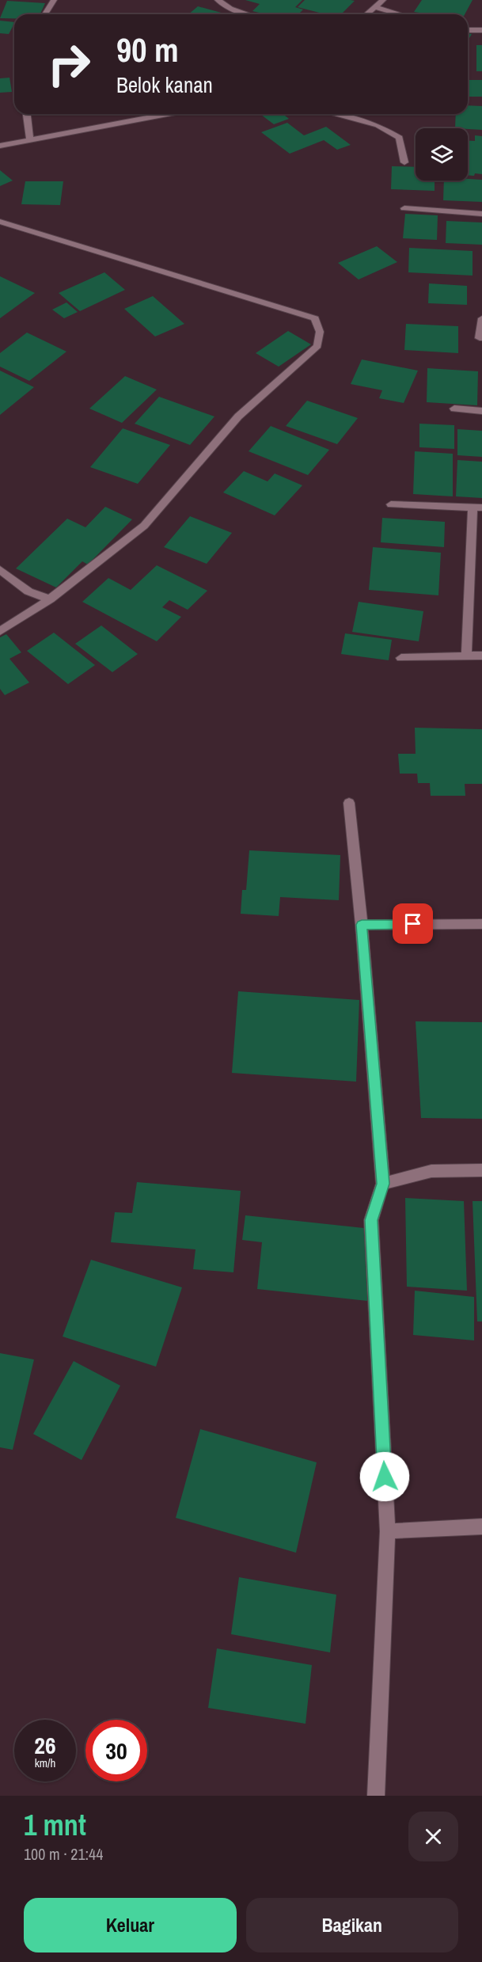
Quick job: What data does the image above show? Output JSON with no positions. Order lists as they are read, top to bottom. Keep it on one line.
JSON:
{"page":{"turn":["90 m","Belok kanan"],"speed":"26 km/h","limit":"30","heading":["1 mnt","100 m · 21:44"],"buttons":["Keluar","Bagikan"]}}
